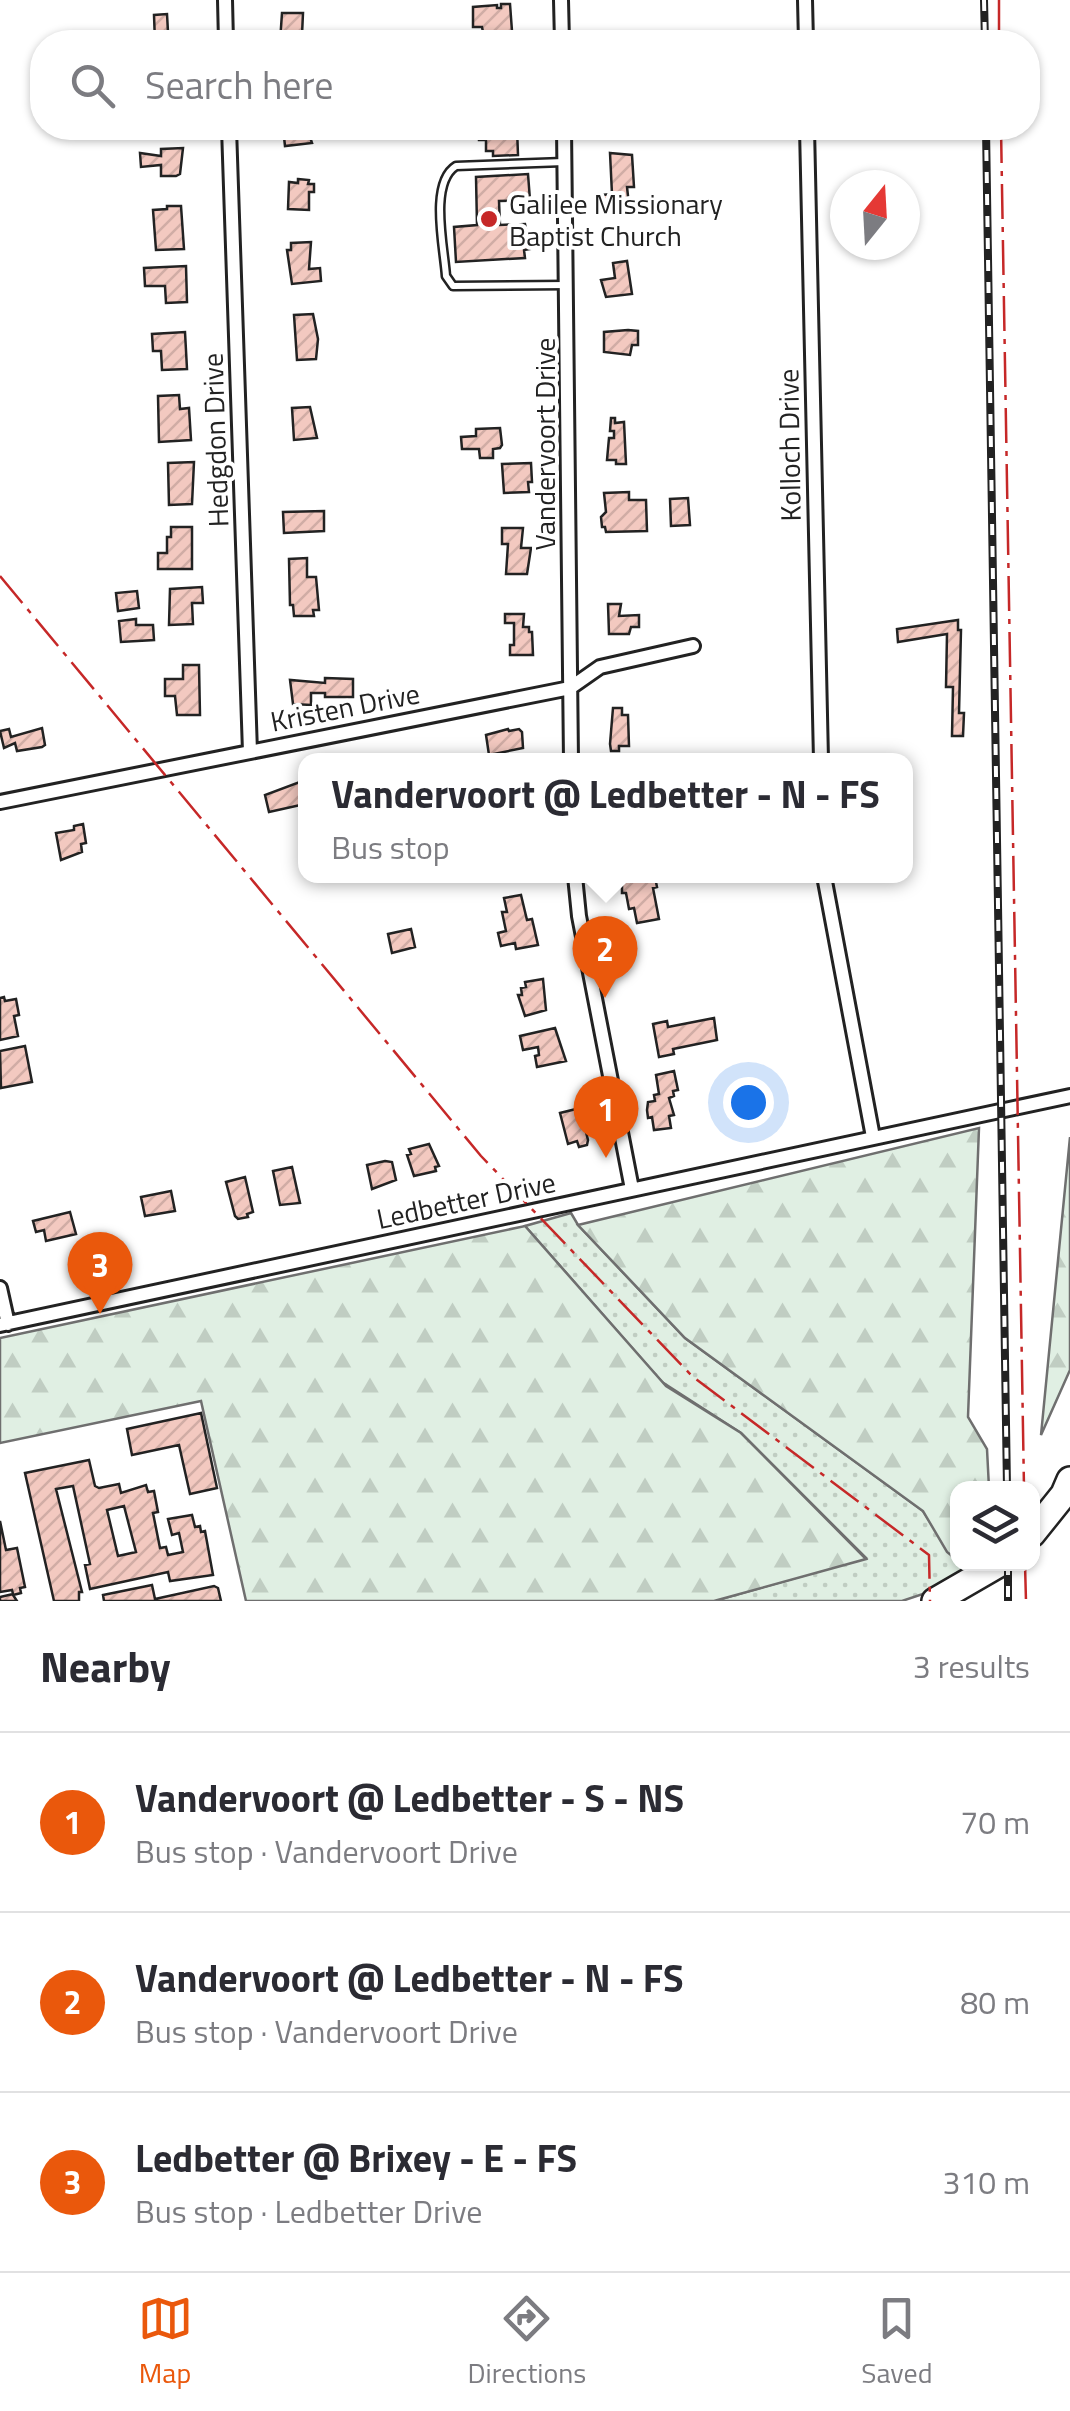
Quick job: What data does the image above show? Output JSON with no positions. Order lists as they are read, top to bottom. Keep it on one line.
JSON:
{"streets":{"street":["Hedgdon Drive","Vandervoort Drive","Kolloch Drive","Kristen Drive","Ledbetter Drive"]},"crossings":[["Hedgdon Drive","Kristen Drive"],["Vandervoort Drive","Kristen Drive"]],"places":["Galilee Missionary Baptist Church"],"north":"top","page":{"search":"Search here","popup":["Vandervoort @ Ledbetter - N - FS","Bus stop"],"pins":["2","1","3"],"heading":["Nearby","3 results"],"list":[{"mark":"1","name":"Vandervoort @ Ledbetter - S - NS","note":"Bus stop · Vandervoort Drive","value":"70 m"},{"mark":"2","name":"Vandervoort @ Ledbetter - N - FS","note":"Bus stop · Vandervoort Drive","value":"80 m"},{"mark":"3","name":"Ledbetter @ Brixey - E - FS","note":"Bus stop · Ledbetter Drive","value":"310 m"}],"nav":["Map","Directions","Saved"]}}
